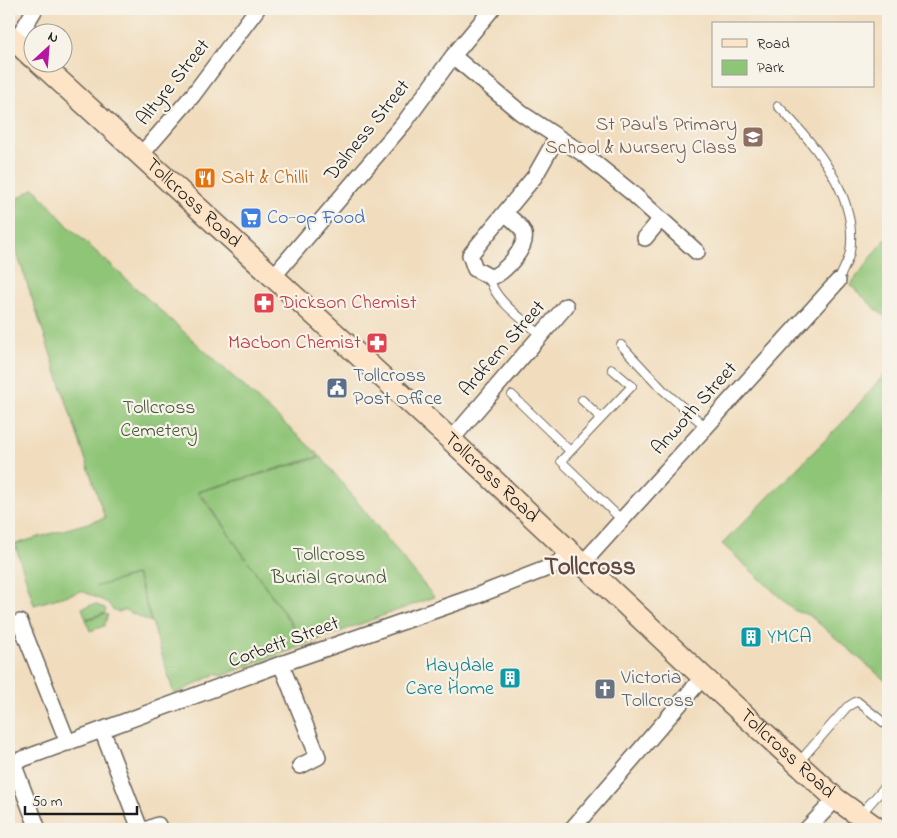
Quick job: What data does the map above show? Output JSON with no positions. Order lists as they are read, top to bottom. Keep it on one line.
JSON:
{"streets":{"street":["Altyre Street","Dalness Street","Tollcross Road","Ardfern Street","Anwoth Street","Corbett Street"]},"crossings":[["Altyre Street","Tollcross Road"],["Dalness Street","Tollcross Road"],["Tollcross Road","Ardfern Street"],["Tollcross Road","Anwoth Street"],["Tollcross Road","Corbett Street"],["Anwoth Street","Corbett Street"]],"districts":["Tollcross"],"parks":["Tollcross Cemetery","Tollcross Burial Ground"],"places":{"school or university":["St Paul's Primary School & Nursery Class"],"restaurant":["Salt & Chilli"],"supermarket":["Co-op Food"],"pharmacy":["Dickson Chemist","Macbon Chemist"],"public building":["Tollcross Post Office"],"building":["YMCA","Haydale Care Home"],"church":["Victoria Tollcross"]},"legend":["Road","Park"],"scale_bar":"50 m","north":"top right"}
